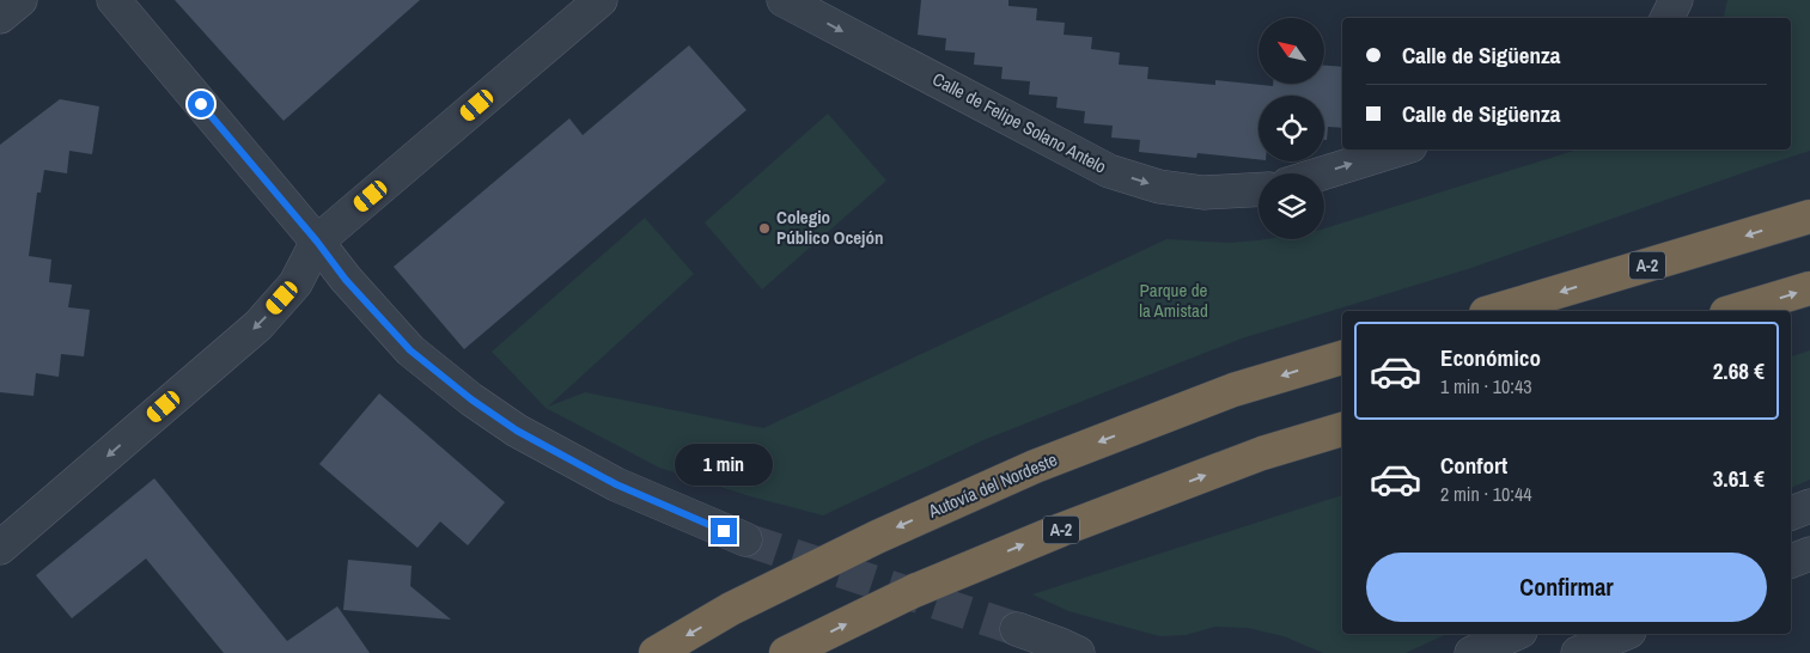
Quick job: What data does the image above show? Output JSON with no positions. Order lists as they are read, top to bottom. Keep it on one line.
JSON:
{"streets":{"highway":["A-2","Autovía del Nordeste"],"street":["Calle de Felipe Solano Antelo"]},"one_way":["Calle de Felipe Solano Antelo"],"parks":["Parque de la Amistad"],"places":["Colegio Público Ocejón"],"north":"top left","page":{"banner":["Calle de Sigüenza","Calle de Sigüenza"],"list":[{"name":"Económico","note":"1 min · 10:43","value":"2.68 €"},{"name":"Confort","note":"2 min · 10:44","value":"3.61 €"}],"bubble":"1 min","buttons":"Confirmar"}}
